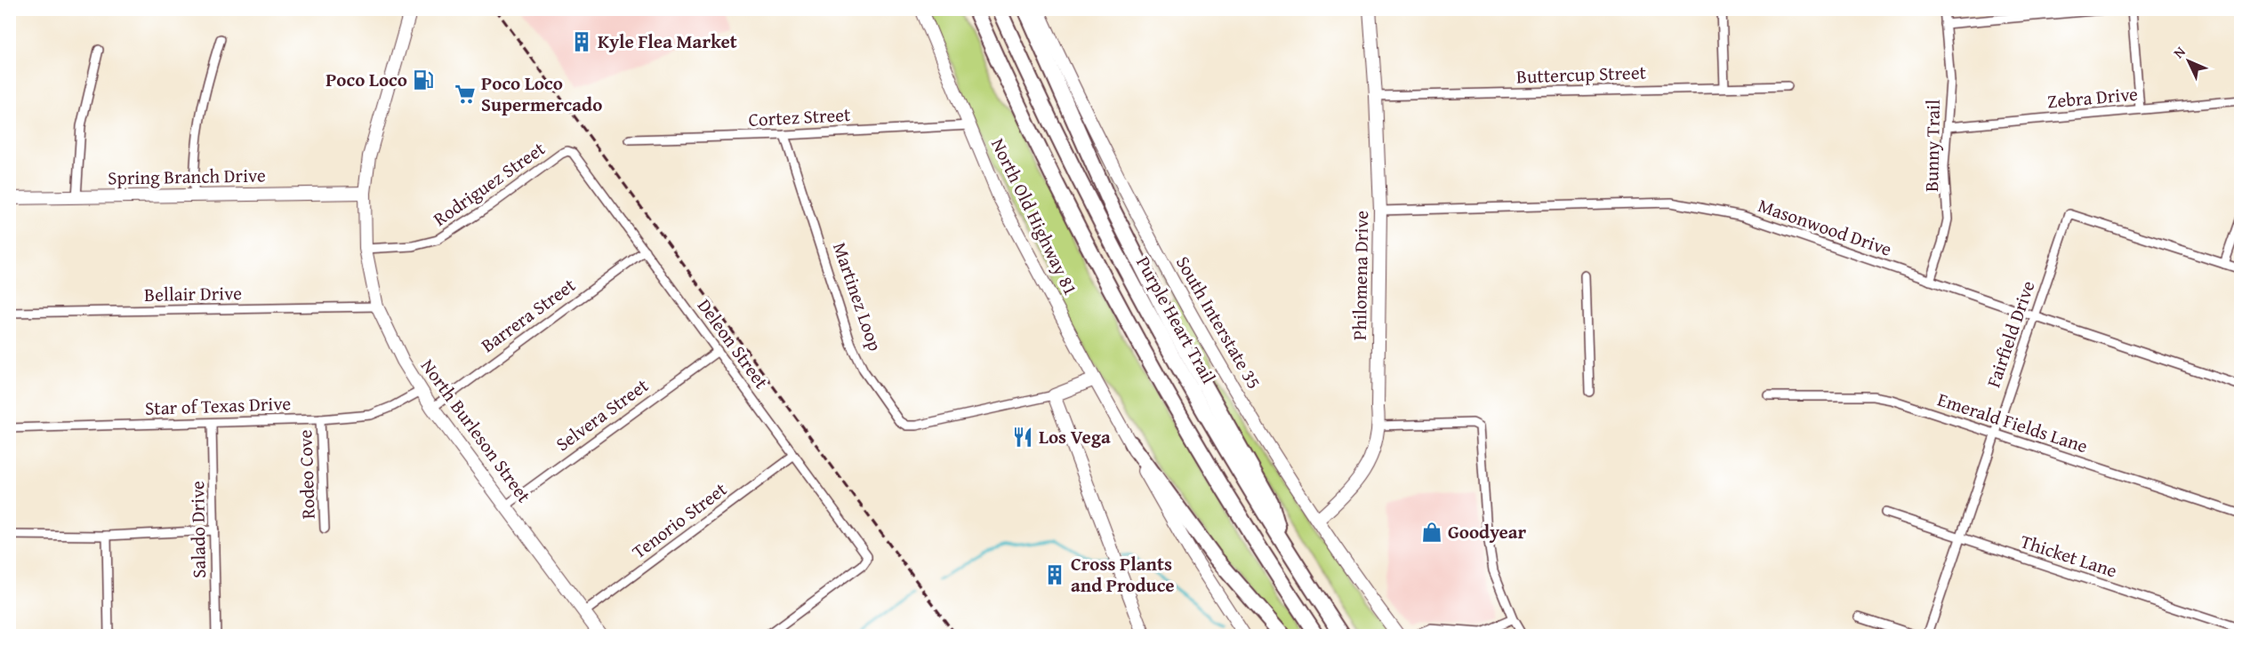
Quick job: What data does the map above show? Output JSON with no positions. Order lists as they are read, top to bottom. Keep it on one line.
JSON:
{"streets":{"highway":["Purple Heart Trail"],"street":["Buttercup Street","Zebra Drive","Cortez Street","Bunny Trail","Spring Branch Drive","Rodriguez Street","North Old Highway 81","Masonwood Drive","Philomena Drive","Bellair Drive","Martinez Loop","Barrera Street","South Interstate 35","Fairfield Drive","Deleon Street","Star of Texas Drive","Selvera Street","Emerald Fields Lane","North Burleson Street","Rodeo Cove","Tenorio Street","Salado Drive","Thicket Lane"]},"crossings":[["Buttercup Street","Philomena Drive"],["Zebra Drive","Bunny Trail"],["Cortez Street","North Old Highway 81"],["Cortez Street","Martinez Loop"],["Bunny Trail","Masonwood Drive"],["Spring Branch Drive","North Burleson Street"],["Rodriguez Street","Deleon Street"],["Rodriguez Street","North Burleson Street"],["North Old Highway 81","Martinez Loop"],["Masonwood Drive","Philomena Drive"],["Masonwood Drive","Fairfield Drive"],["Philomena Drive","South Interstate 35"],["Bellair Drive","North Burleson Street"],["Barrera Street","Deleon Street"],["Barrera Street","North Burleson Street"],["Fairfield Drive","Emerald Fields Lane"],["Fairfield Drive","Thicket Lane"],["Deleon Street","Selvera Street"],["Deleon Street","Tenorio Street"],["Star of Texas Drive","North Burleson Street"],["Star of Texas Drive","Rodeo Cove"],["Star of Texas Drive","Salado Drive"],["Selvera Street","North Burleson Street"],["North Burleson Street","Tenorio Street"]],"places":{"building":["Kyle Flea Market","Cross Plants and Produce"],"fuel station":["Poco Loco"],"supermarket":["Poco Loco Supermercado"],"restaurant":["Los Vega"],"shop":["Goodyear"]},"north":"top left"}
